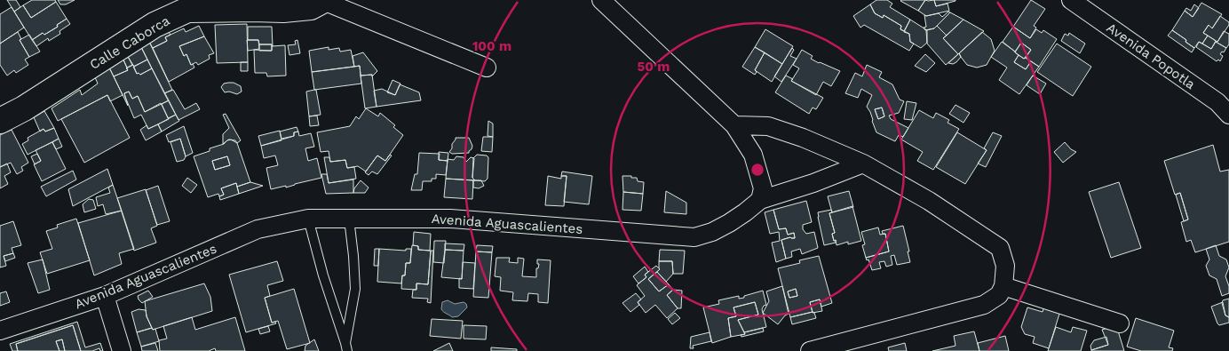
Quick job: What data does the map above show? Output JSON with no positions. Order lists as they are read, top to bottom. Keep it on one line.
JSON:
{"streets":{"street":["Calle Caborca","Avenida Popotla","Avenida Aguascalientes"]},"rings":["100 m","50 m"]}
